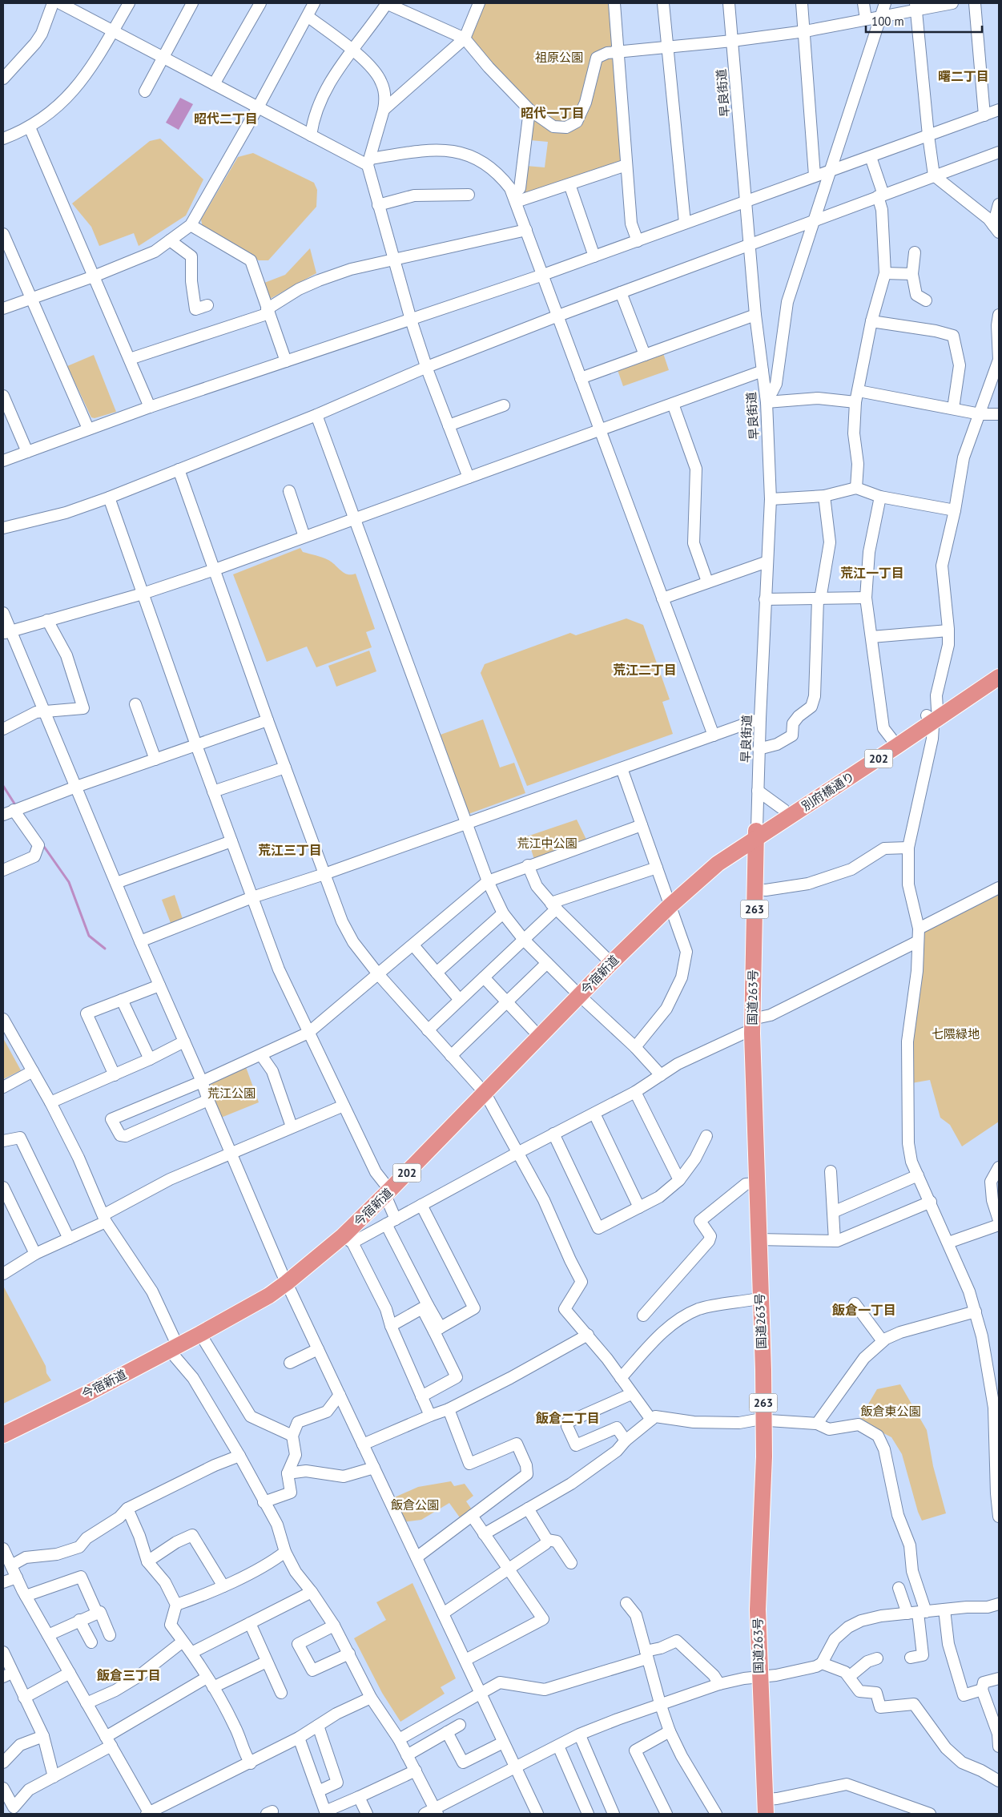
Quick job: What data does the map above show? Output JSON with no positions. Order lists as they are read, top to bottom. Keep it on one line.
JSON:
{"streets":{"highway":["202","別府橋通り","263","今宿新道","国道263号"],"street":["早良街道"]},"crossings":[["早良街道","別府橋通り"],["早良街道","今宿新道"],["早良街道","国道263号"],["別府橋通り","今宿新道"],["別府橋通り","国道263号"],["今宿新道","国道263号"]],"districts":["曙二丁目","昭代一丁目","昭代二丁目","荒江一丁目","荒江二丁目","荒江三丁目","飯倉一丁目","飯倉二丁目","飯倉三丁目"],"parks":["祖原公園","荒江中公園","七隈緑地","荒江公園","飯倉東公園","飯倉公園"],"scale_bar":"100 m"}
